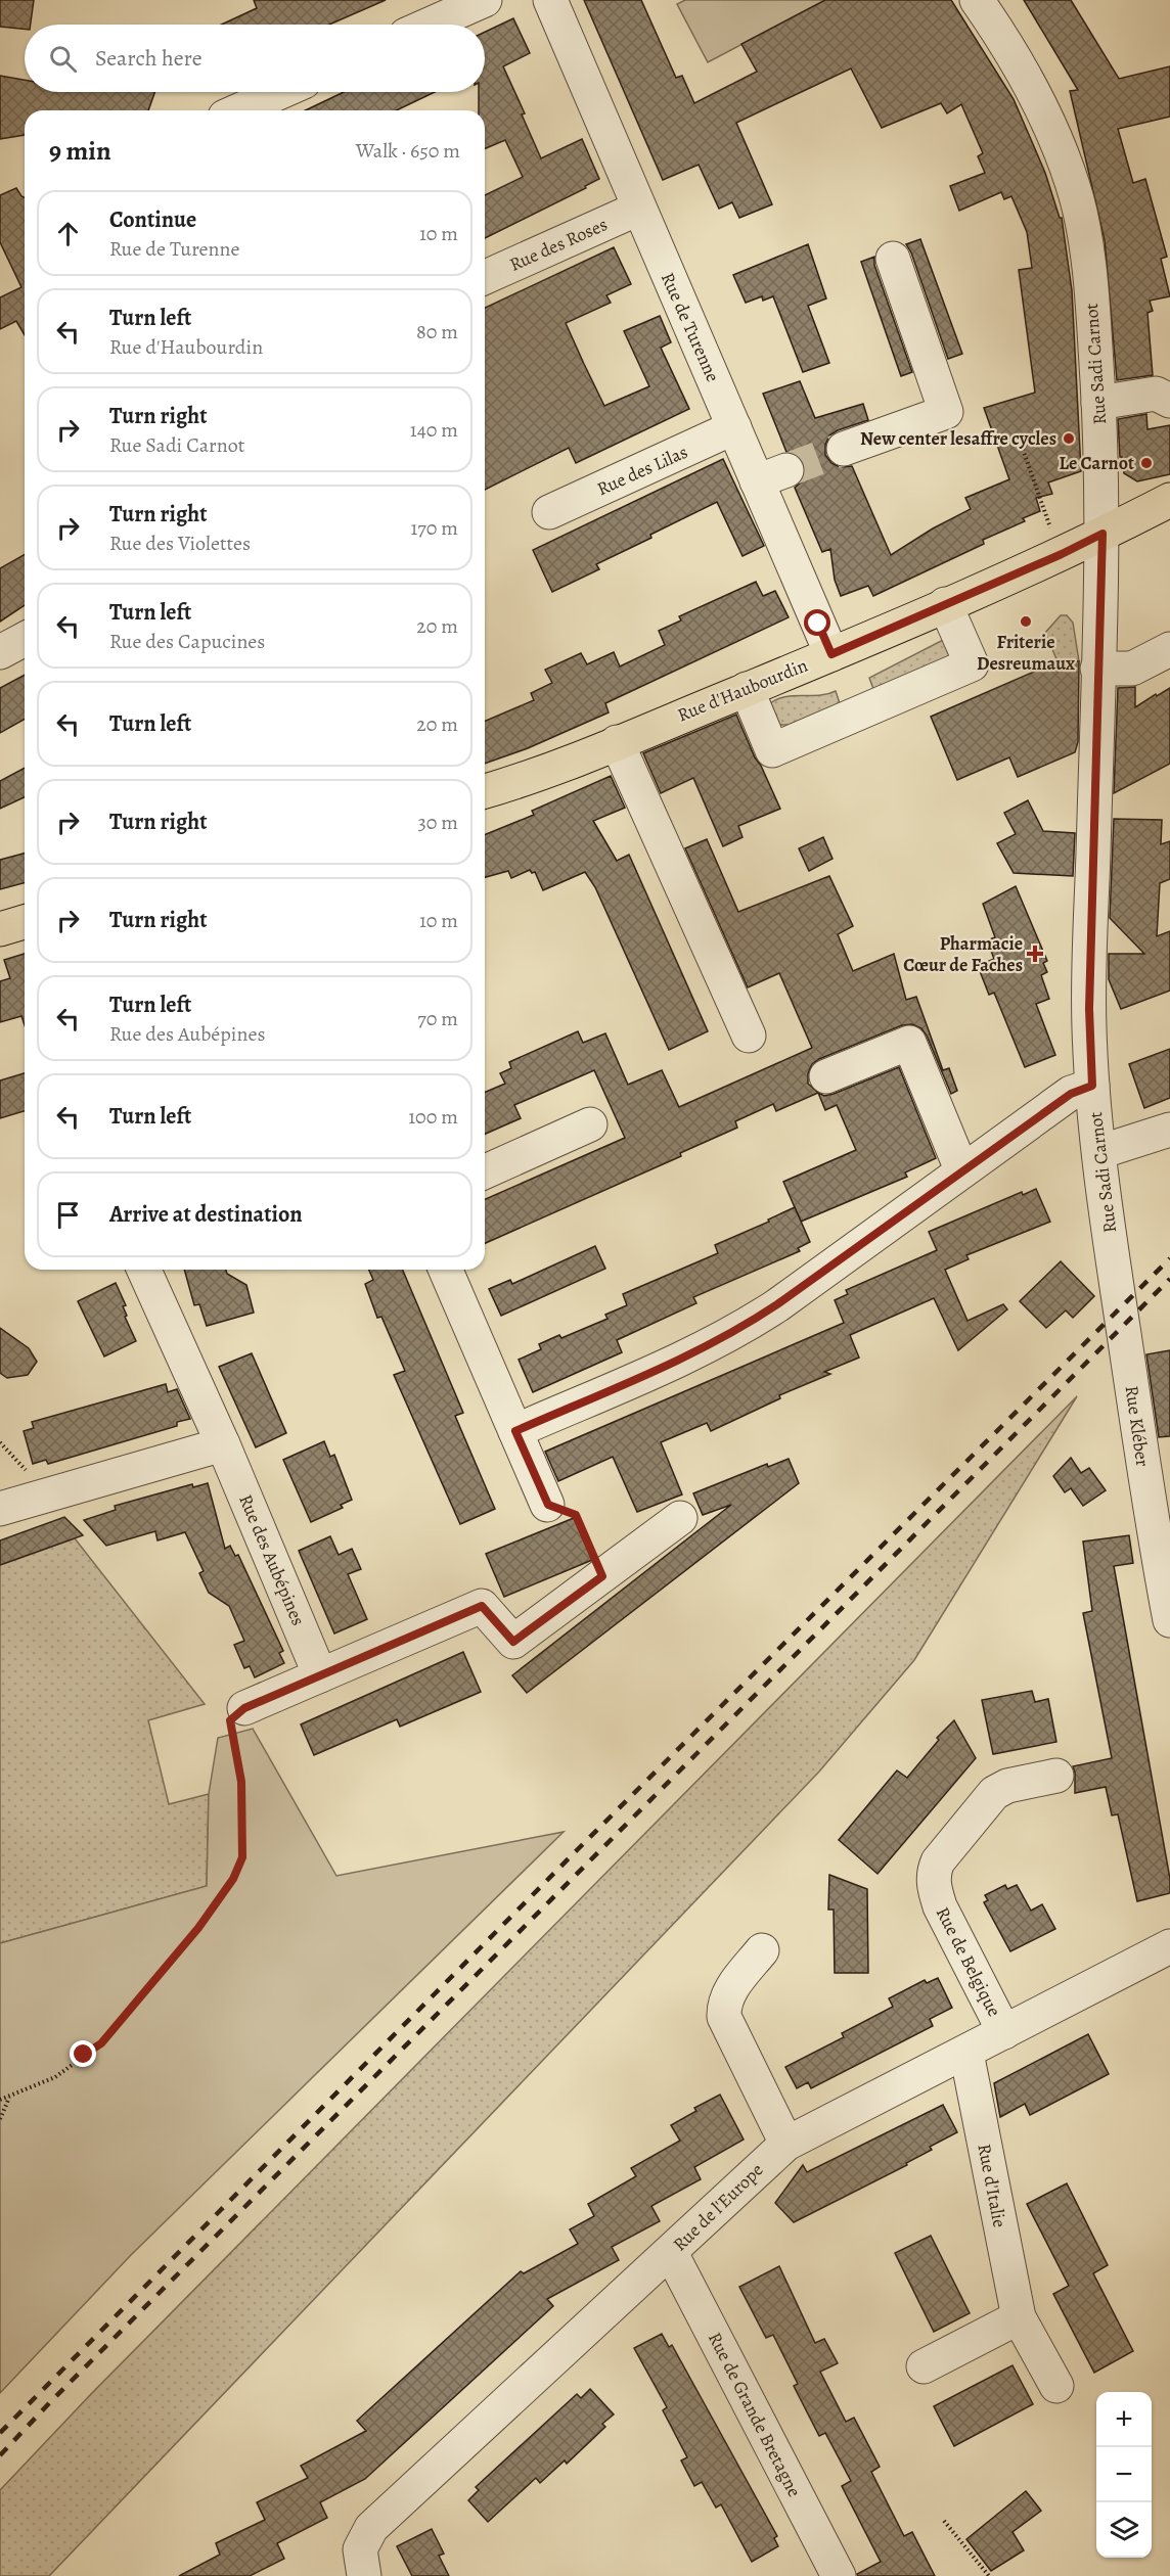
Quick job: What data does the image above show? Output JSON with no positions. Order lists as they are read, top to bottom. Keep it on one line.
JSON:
{"streets":{"main road":["Rue d'Haubourdin"],"street":["Rue des Roses","Rue de Turenne","Rue Sadi Carnot","Rue des Lilas","Rue Kléber","Rue des Aubépines","Rue de Belgique","Rue d'Italie","Rue de l'Europe","Rue de Grande Bretagne"]},"crossings":[["Rue des Roses","Rue de Turenne"],["Rue de Turenne","Rue des Lilas"],["Rue de Turenne","Rue d'Haubourdin"],["Rue Sadi Carnot","Rue d'Haubourdin"],["Rue Sadi Carnot","Rue Kléber"],["Rue de Belgique","Rue de l'Europe"],["Rue d'Italie","Rue de l'Europe"],["Rue de l'Europe","Rue de Grande Bretagne"]],"places":{"other":["New center lesaffre cycles","Le Carnot","Friterie Desreumaux"],"health":["Pharmacie Cœur de Faches"]},"page":{"search":"Search here","heading":["9 min","Walk · 650 m"],"list":[["Continue","Rue de Turenne","10 m"],["Turn left","Rue d'Haubourdin","80 m"],["Turn right","Rue Sadi Carnot","140 m"],["Turn right","Rue des Violettes","170 m"],["Turn left","Rue des Capucines","20 m"],["Turn left","20 m"],["Turn right","30 m"],["Turn right","10 m"],["Turn left","Rue des Aubépines","70 m"],["Turn left","100 m"],"Arrive at destination"],"map_buttons":["+","−"]}}
